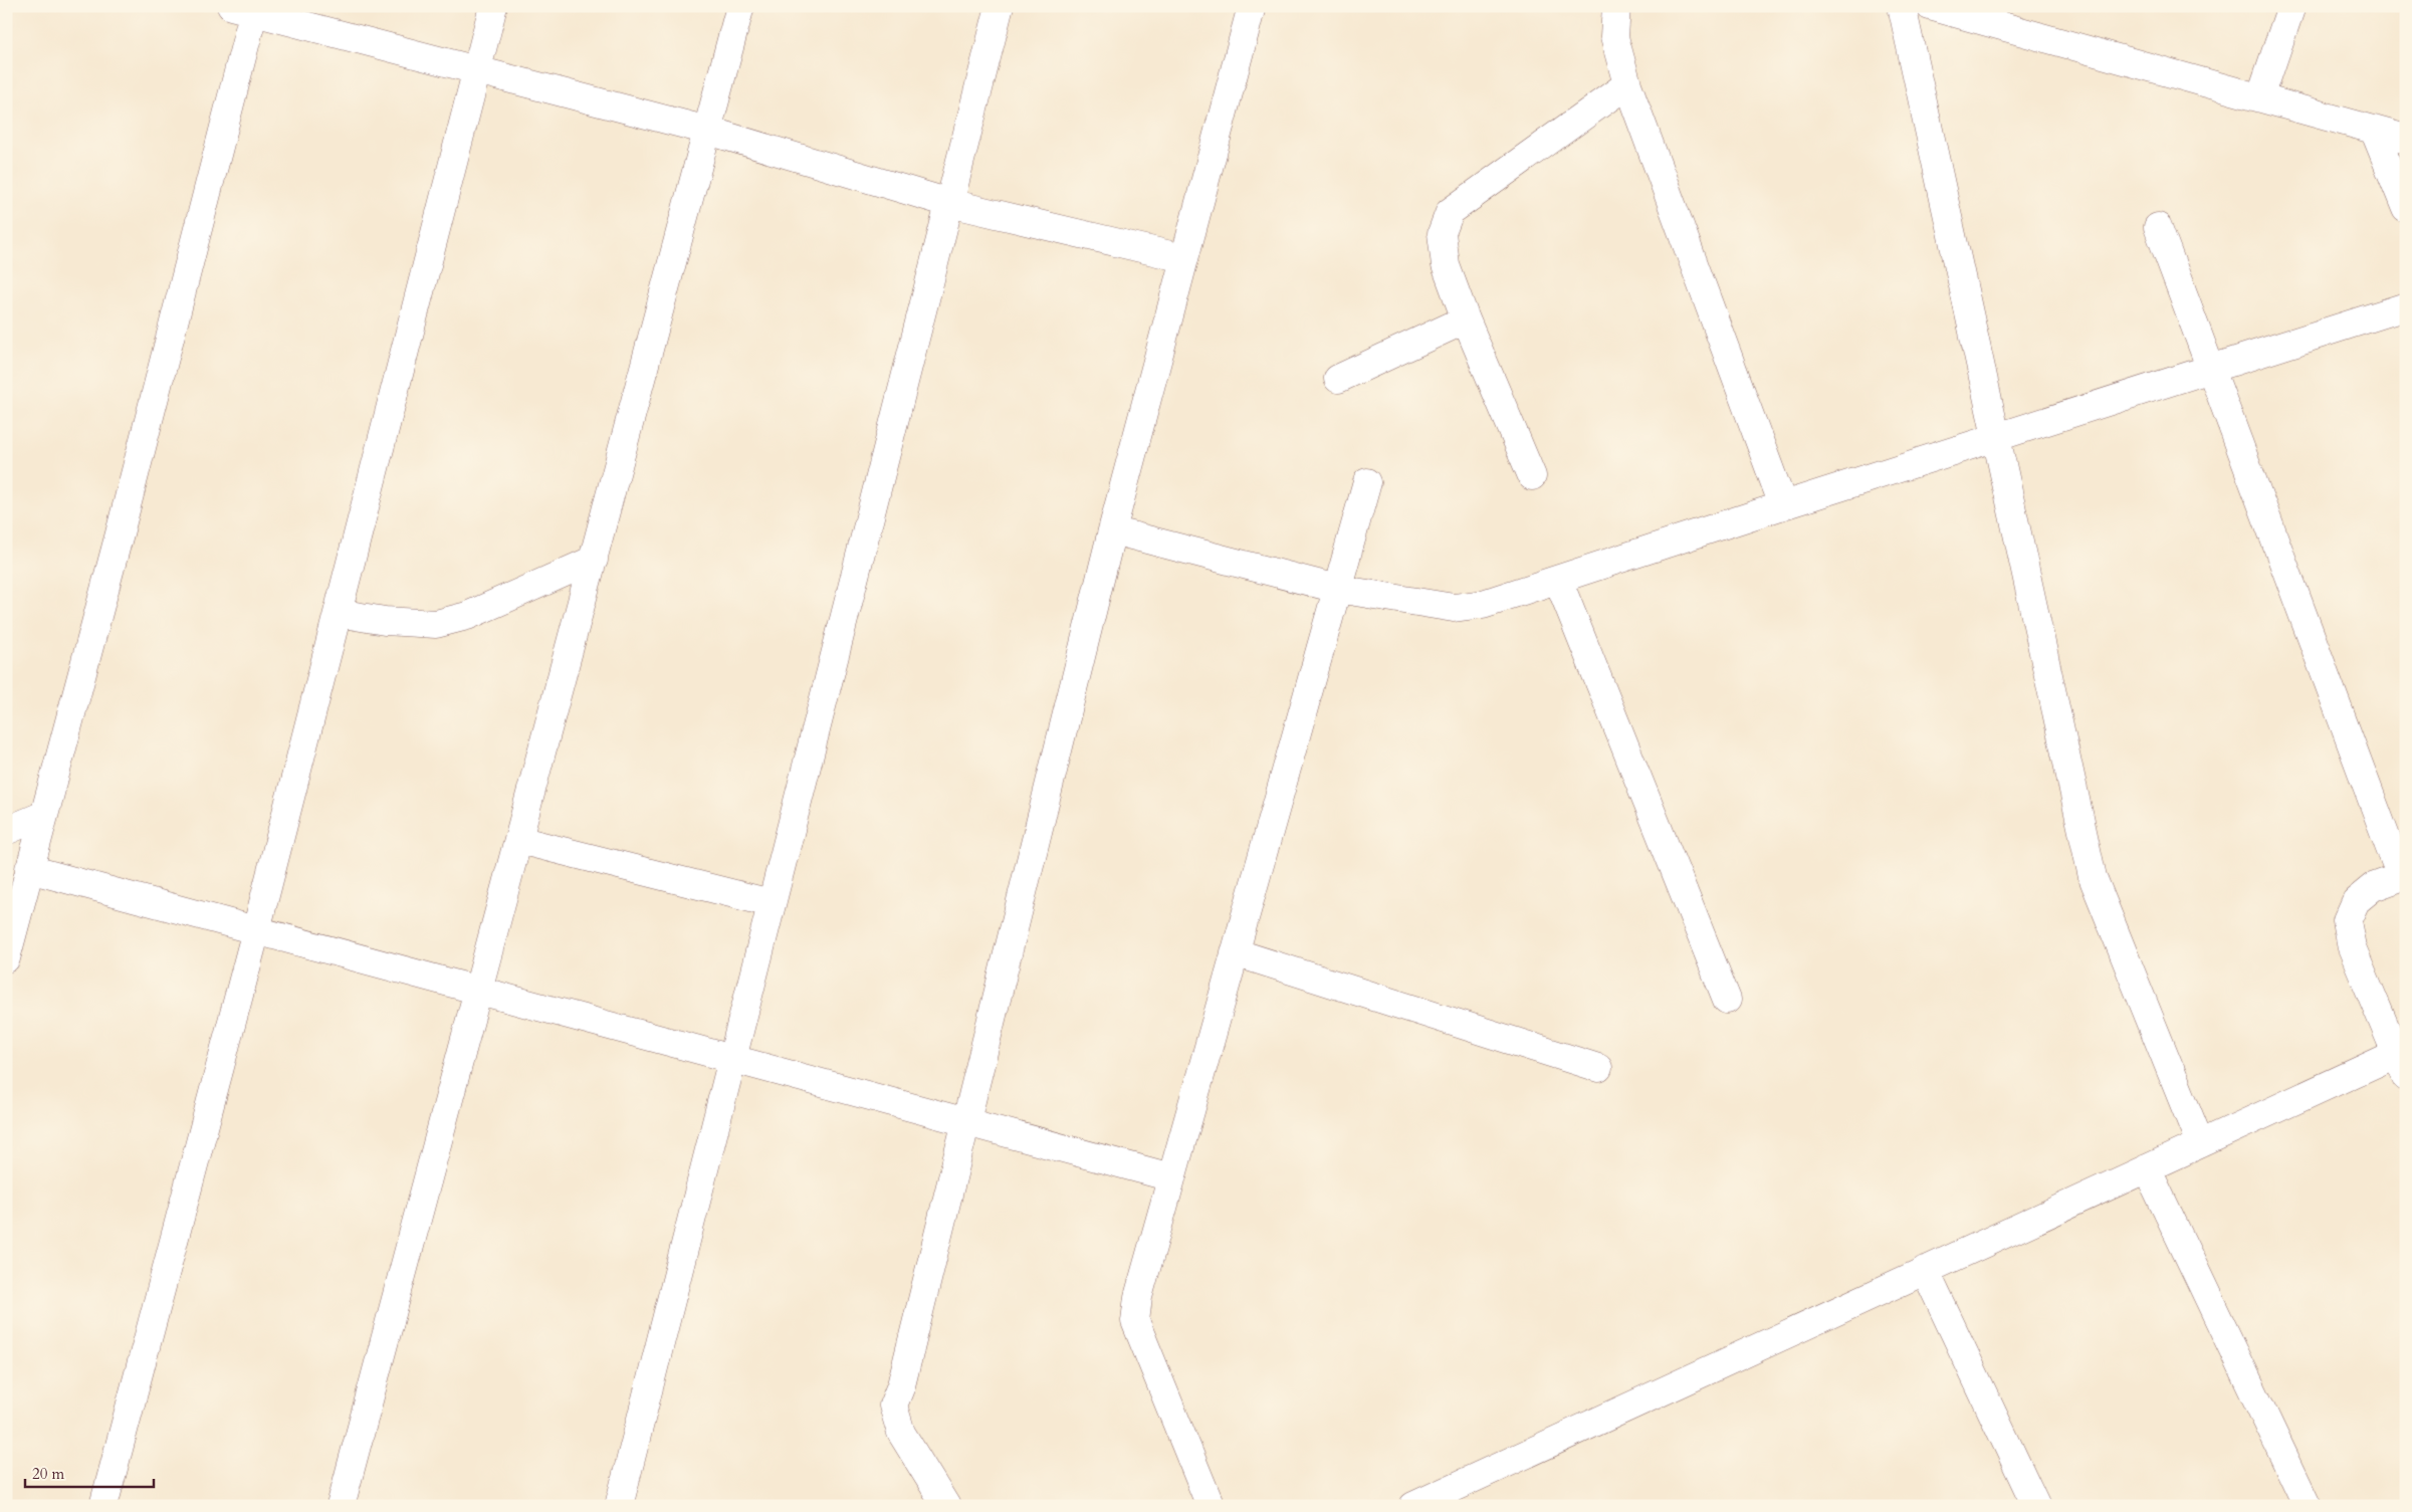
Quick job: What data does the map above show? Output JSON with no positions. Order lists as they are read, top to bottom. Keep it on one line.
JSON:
{"scale_bar":"20 m"}
